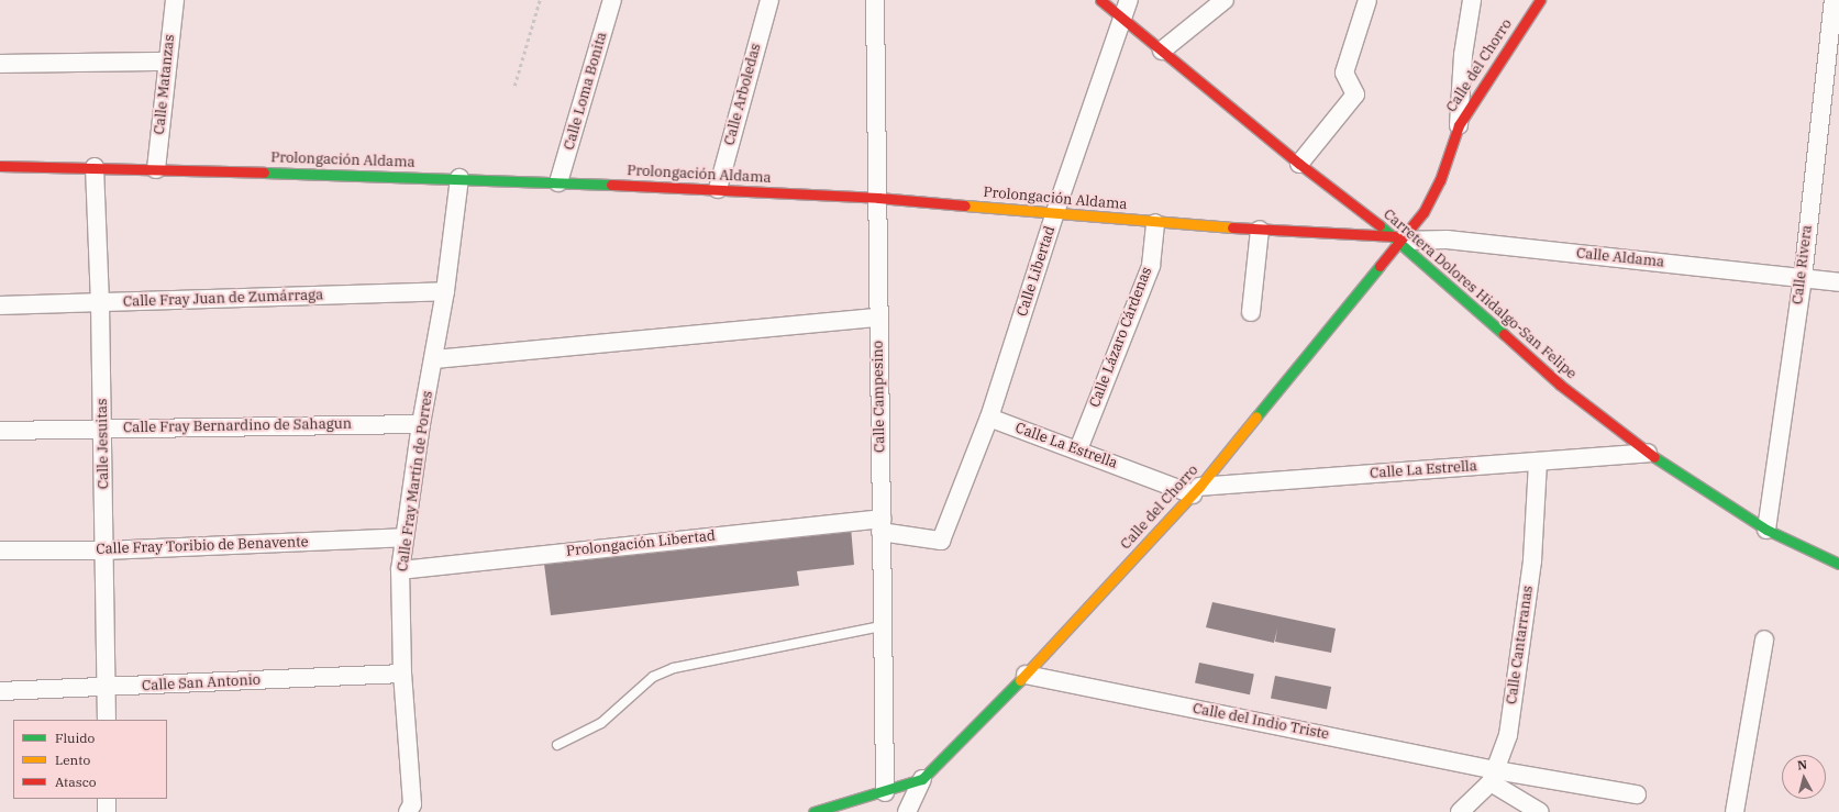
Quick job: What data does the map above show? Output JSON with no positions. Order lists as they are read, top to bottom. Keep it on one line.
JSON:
{"streets":{"street":["Calle del Chorro","Calle Matanzas","Calle Loma Bonita","Calle Arboledas","Prolongación Aldama","Calle Aldama","Calle Rivera","Calle Libertad","Carretera Dolores Hidalgo-San Felipe","Calle Fray Juan de Zumárraga","Calle Lázaro Cárdenas","Calle Campesino","Calle Fray Bernardino de Sahagun","Calle Jesuitas","Calle La Estrella","Calle Fray Martín de Porres","Prolongación Libertad","Calle Fray Toribio de Benavente","Calle Cantarranas","Calle San Antonio","Calle del Indio Triste"]},"crossings":[["Calle del Chorro","Prolongación Aldama"],["Calle del Chorro","Calle Aldama"],["Calle del Chorro","Carretera Dolores Hidalgo-San Felipe"],["Calle del Chorro","Calle La Estrella"],["Calle del Chorro","Calle del Indio Triste"],["Calle Matanzas","Prolongación Aldama"],["Calle Loma Bonita","Prolongación Aldama"],["Calle Arboledas","Prolongación Aldama"],["Prolongación Aldama","Calle Aldama"],["Prolongación Aldama","Calle Libertad"],["Prolongación Aldama","Carretera Dolores Hidalgo-San Felipe"],["Prolongación Aldama","Calle Lázaro Cárdenas"],["Prolongación Aldama","Calle Campesino"],["Prolongación Aldama","Calle Jesuitas"],["Prolongación Aldama","Calle Fray Martín de Porres"],["Calle Aldama","Calle Rivera"],["Calle Aldama","Carretera Dolores Hidalgo-San Felipe"],["Calle Rivera","Carretera Dolores Hidalgo-San Felipe"],["Calle Libertad","Carretera Dolores Hidalgo-San Felipe"],["Calle Libertad","Calle La Estrella"],["Calle Libertad","Prolongación Libertad"],["Carretera Dolores Hidalgo-San Felipe","Calle La Estrella"],["Calle Fray Juan de Zumárraga","Calle Jesuitas"],["Calle Fray Juan de Zumárraga","Calle Fray Martín de Porres"],["Calle Lázaro Cárdenas","Calle La Estrella"],["Calle Campesino","Prolongación Libertad"],["Calle Fray Bernardino de Sahagun","Calle Jesuitas"],["Calle Fray Bernardino de Sahagun","Calle Fray Martín de Porres"],["Calle Jesuitas","Calle Fray Toribio de Benavente"],["Calle Jesuitas","Calle San Antonio"],["Calle La Estrella","Calle Cantarranas"],["Calle Fray Martín de Porres","Prolongación Libertad"],["Calle Fray Martín de Porres","Calle Fray Toribio de Benavente"],["Calle Fray Martín de Porres","Calle San Antonio"],["Calle Cantarranas","Calle del Indio Triste"]],"legend":["Fluido","Lento","Atasco"],"north":"top"}
